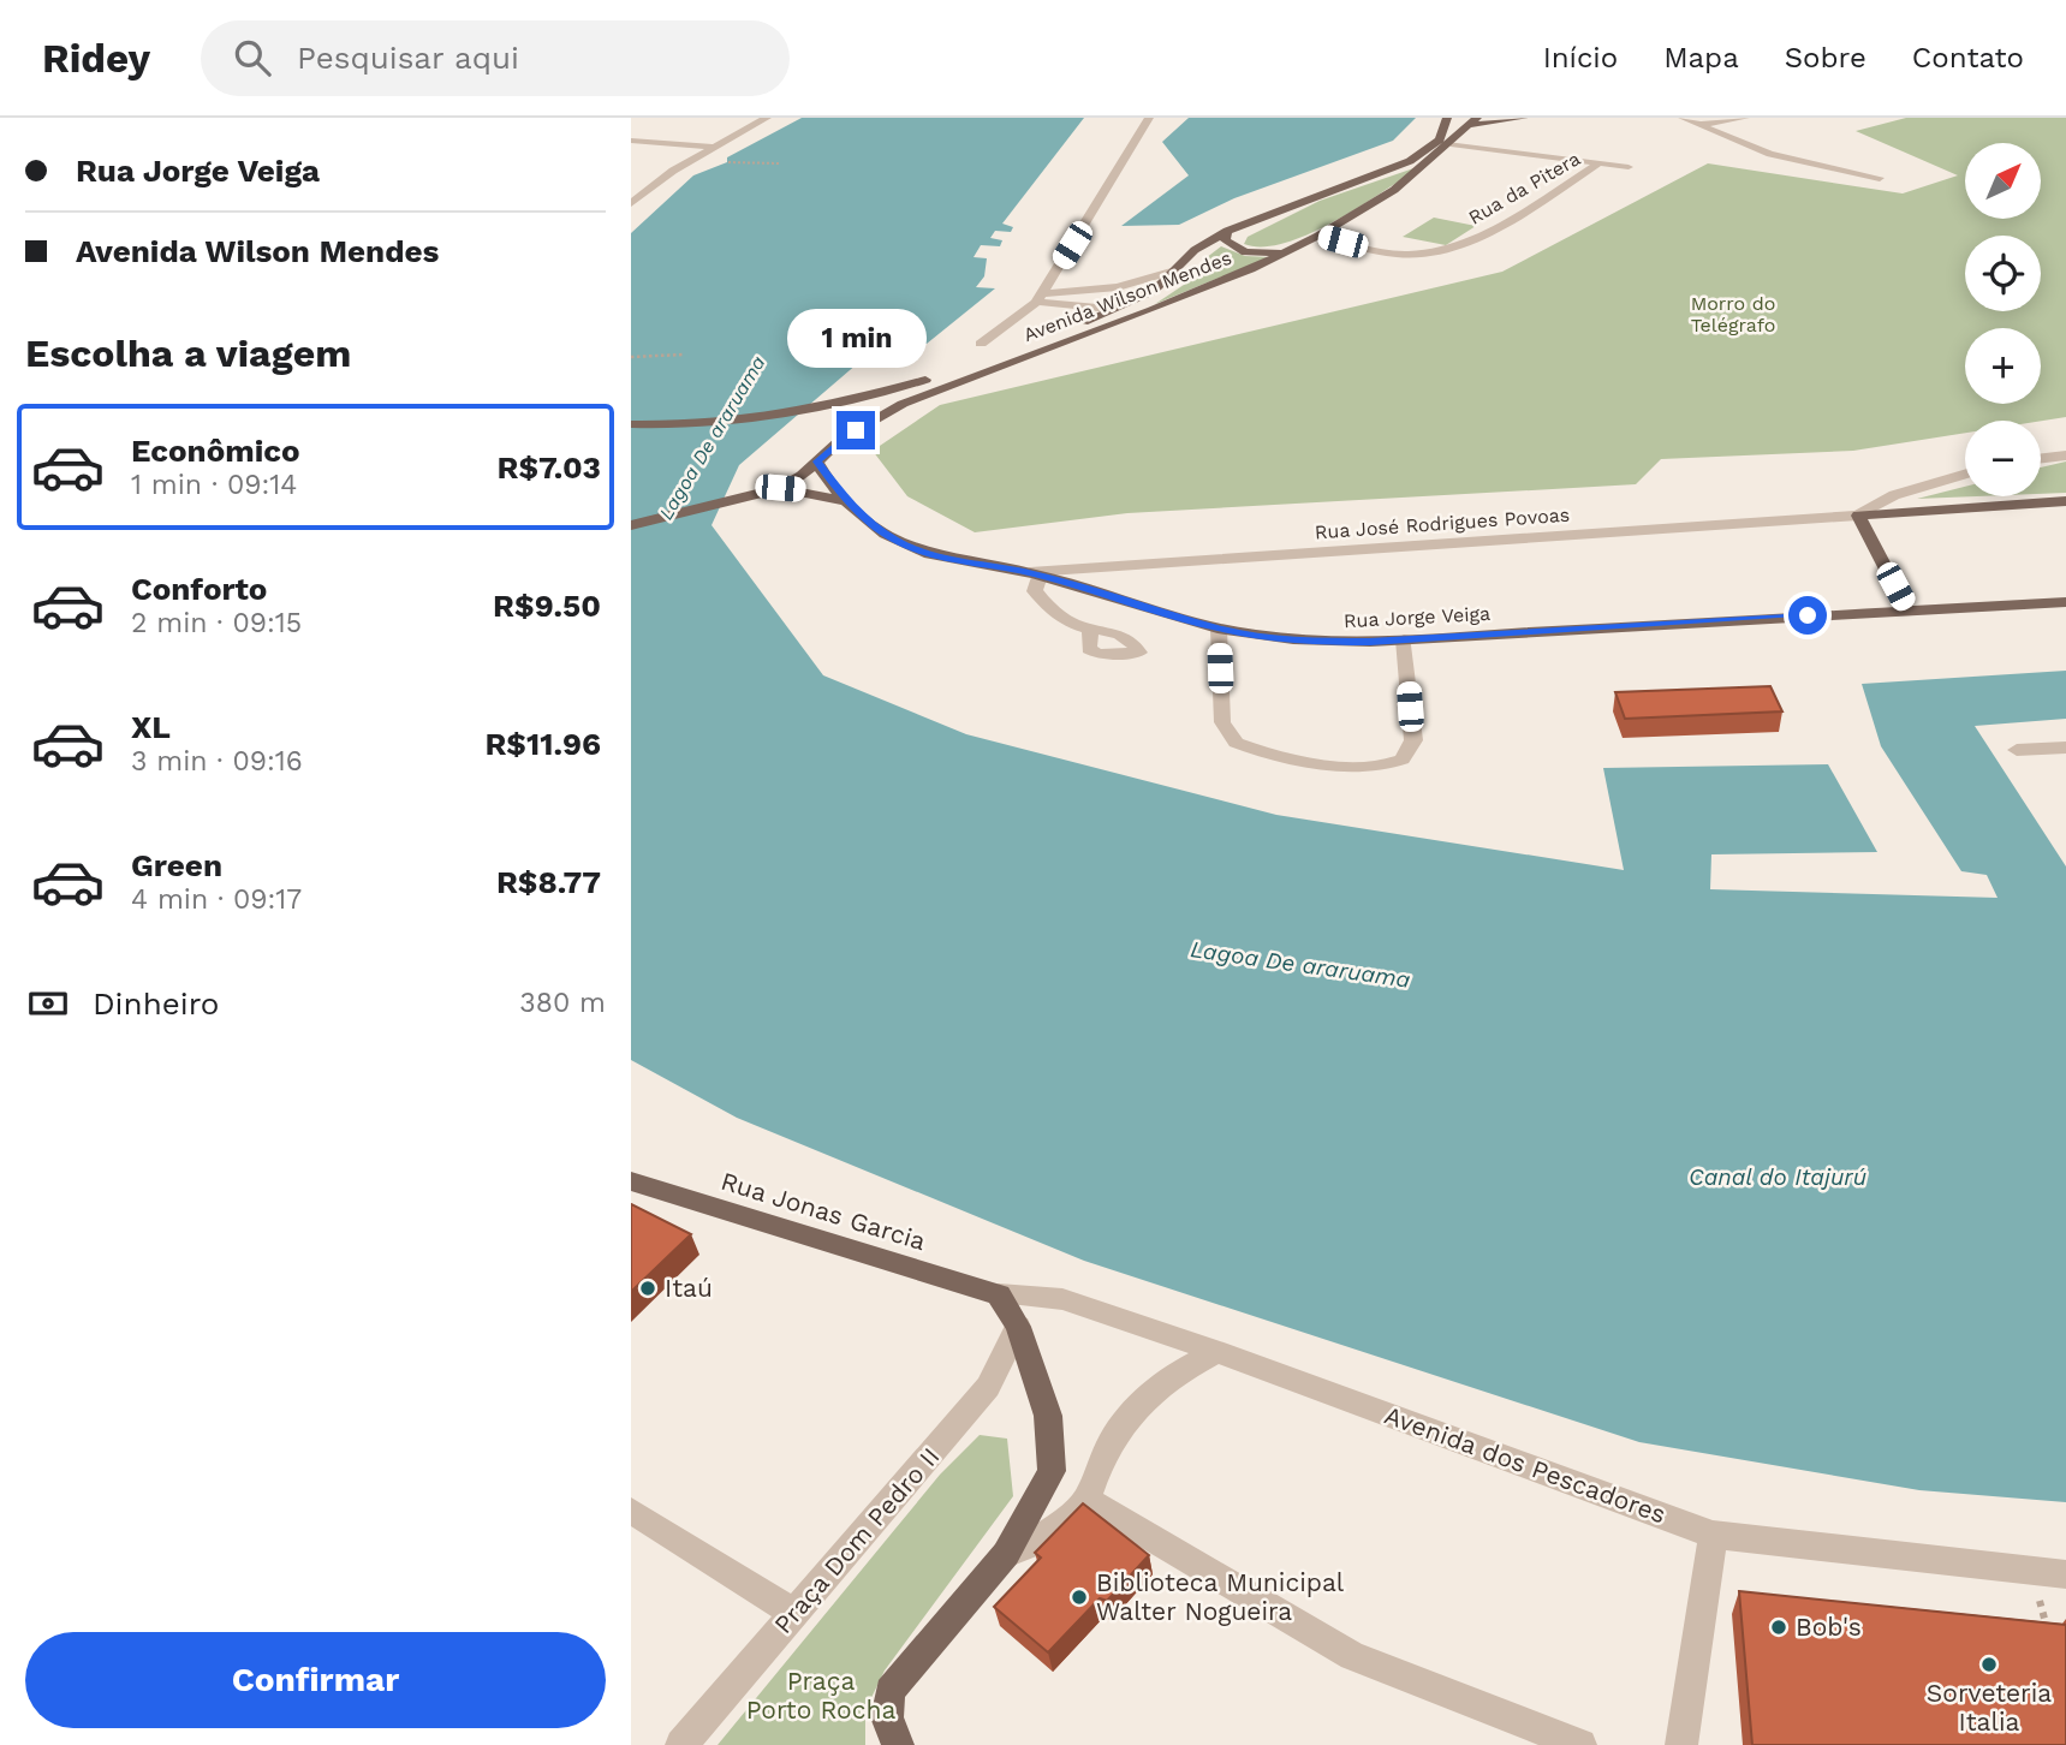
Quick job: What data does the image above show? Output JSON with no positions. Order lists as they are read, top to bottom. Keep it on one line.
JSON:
{"streets":{"main road":["Avenida Wilson Mendes","Rua Jorge Veiga","Rua Jonas Garcia"],"street":["Rua da Pitera","Rua José Rodrigues Povoas","Avenida dos Pescadores","Praça Dom Pedro II"]},"crossings":[["Rua da Pitera","Avenida Wilson Mendes"],["Avenida Wilson Mendes","Rua Jorge Veiga"],["Rua José Rodrigues Povoas","Rua Jorge Veiga"],["Rua Jonas Garcia","Avenida dos Pescadores"]],"water":["Lagoa De araruama","Canal do Itajurú"],"parks":["Morro do Telégrafo","Praça Porto Rocha"],"places":["Itaú","Biblioteca Municipal Walter Nogueira","Bob's","Sorveteria Italia"],"north":"top right","page":{"header":"Ridey","search":"Pesquisar aqui","nav":["Início","Mapa","Sobre","Contato"],"banner":["Rua Jorge Veiga","Avenida Wilson Mendes"],"map_buttons":["+","−"],"heading":"Escolha a viagem","bubble":"1 min","list":[{"name":"Econômico","note":"1 min · 09:14","value":"R$7.03"},{"name":"Conforto","note":"2 min · 09:15","value":"R$9.50"},{"name":"XL","note":"3 min · 09:16","value":"R$11.96"},{"name":"Green","note":"4 min · 09:17","value":"R$8.77"}],"pay":["Dinheiro","380 m"],"buttons":"Confirmar"}}
